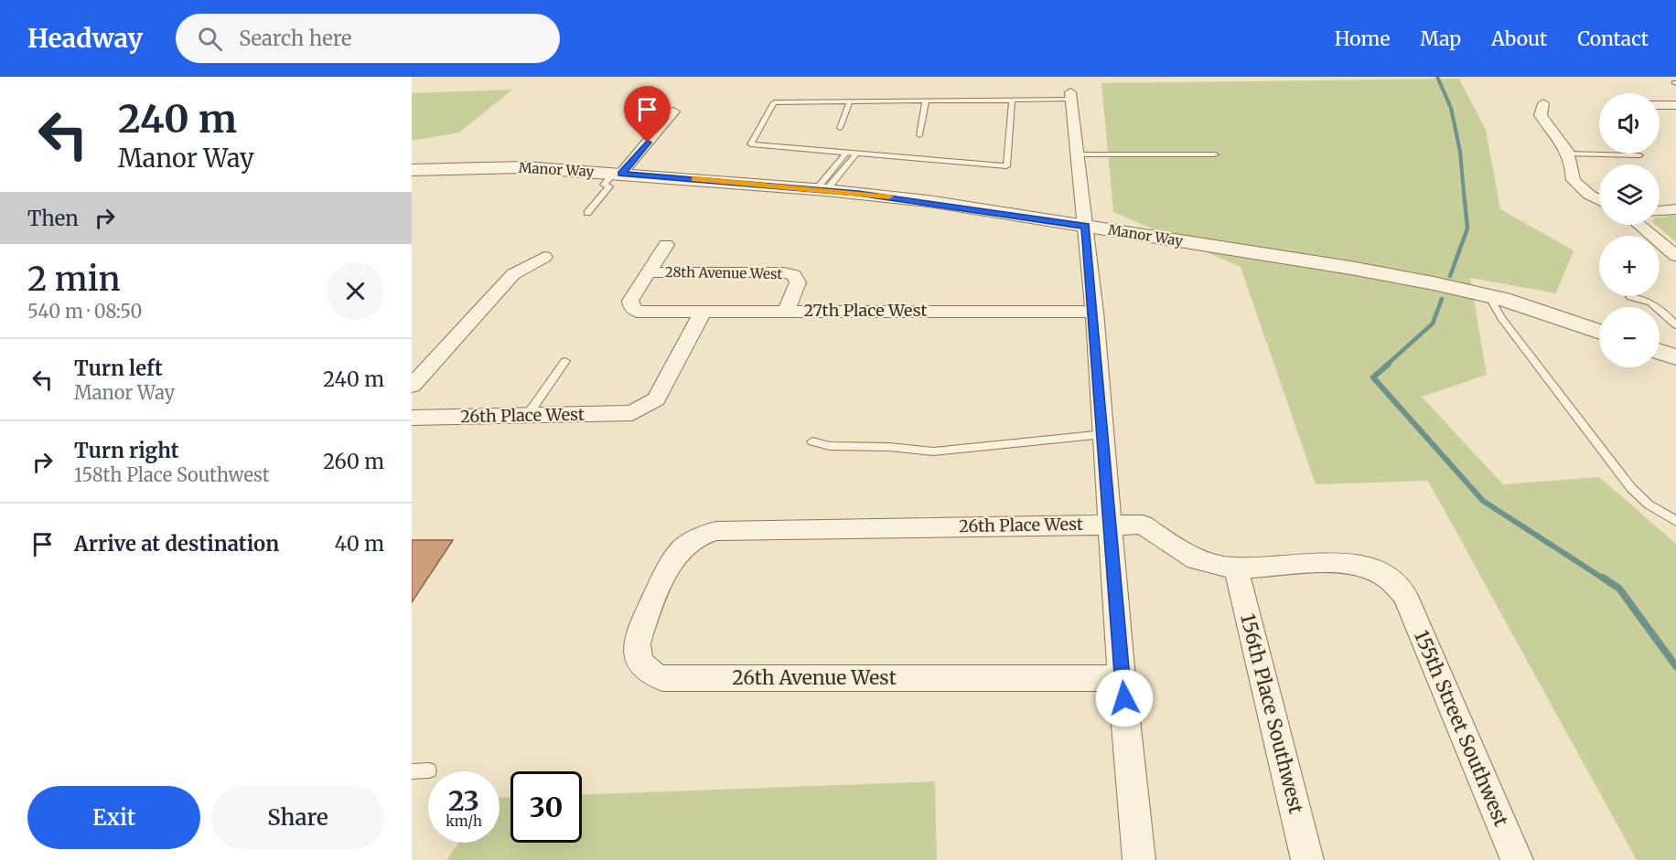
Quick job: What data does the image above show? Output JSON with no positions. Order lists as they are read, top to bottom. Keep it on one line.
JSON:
{"streets":{"street":["Manor Way","28th Avenue West","27th Place West","26th Place West","26th Avenue West","156th Place Southwest","155th Street Southwest"]},"crossings":[["28th Avenue West","27th Place West"],["27th Place West","26th Place West"],["26th Place West","26th Avenue West"],["26th Place West","156th Place Southwest"],["26th Place West","155th Street Southwest"]],"page":{"header":"Headway","search":"Search here","nav":["Home","Map","About","Contact"],"turn":["240 m","Manor Way"],"map_buttons":["+","−"],"then":"Then","heading":["2 min","540 m · 08:50"],"list":[{"name":"Turn left","note":"Manor Way","value":"240 m"},{"name":"Turn right","note":"158th Place Southwest","value":"260 m"},{"name":"Arrive at destination","value":"40 m"}],"speed":"23 km/h","limit":"30","buttons":["Exit","Share"]}}
